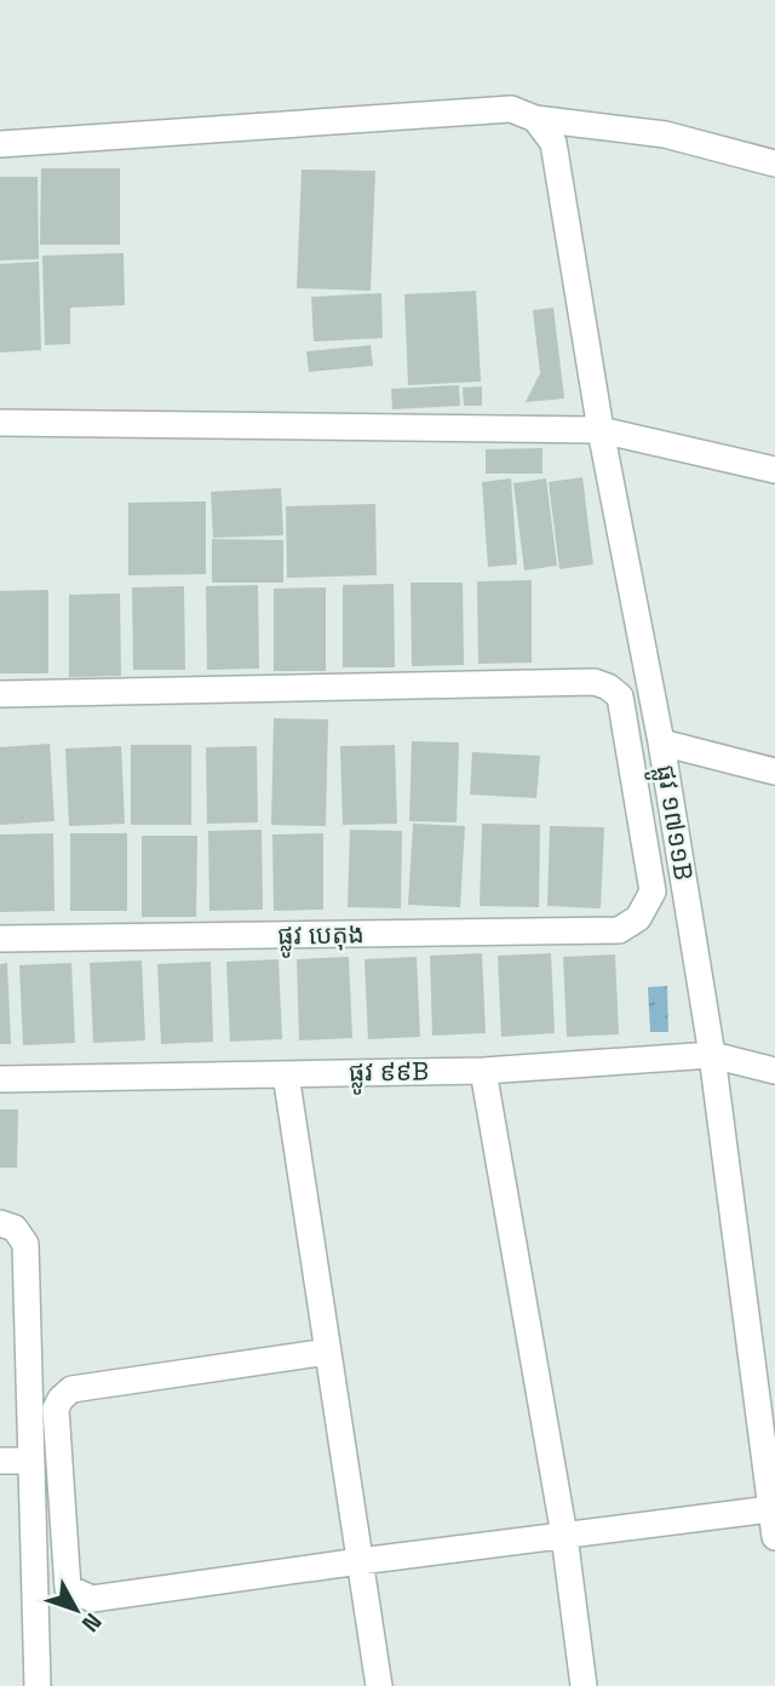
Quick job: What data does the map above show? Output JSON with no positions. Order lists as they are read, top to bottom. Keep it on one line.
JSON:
{"streets":{"street":["ផ្លូវ ១៧១១B","ផ្លូវ បេតុង","ផ្លូវ ៩៩B"]},"crossings":[["ផ្លូវ ១៧១១B","ផ្លូវ ៩៩B"]],"north":"bottom right"}
